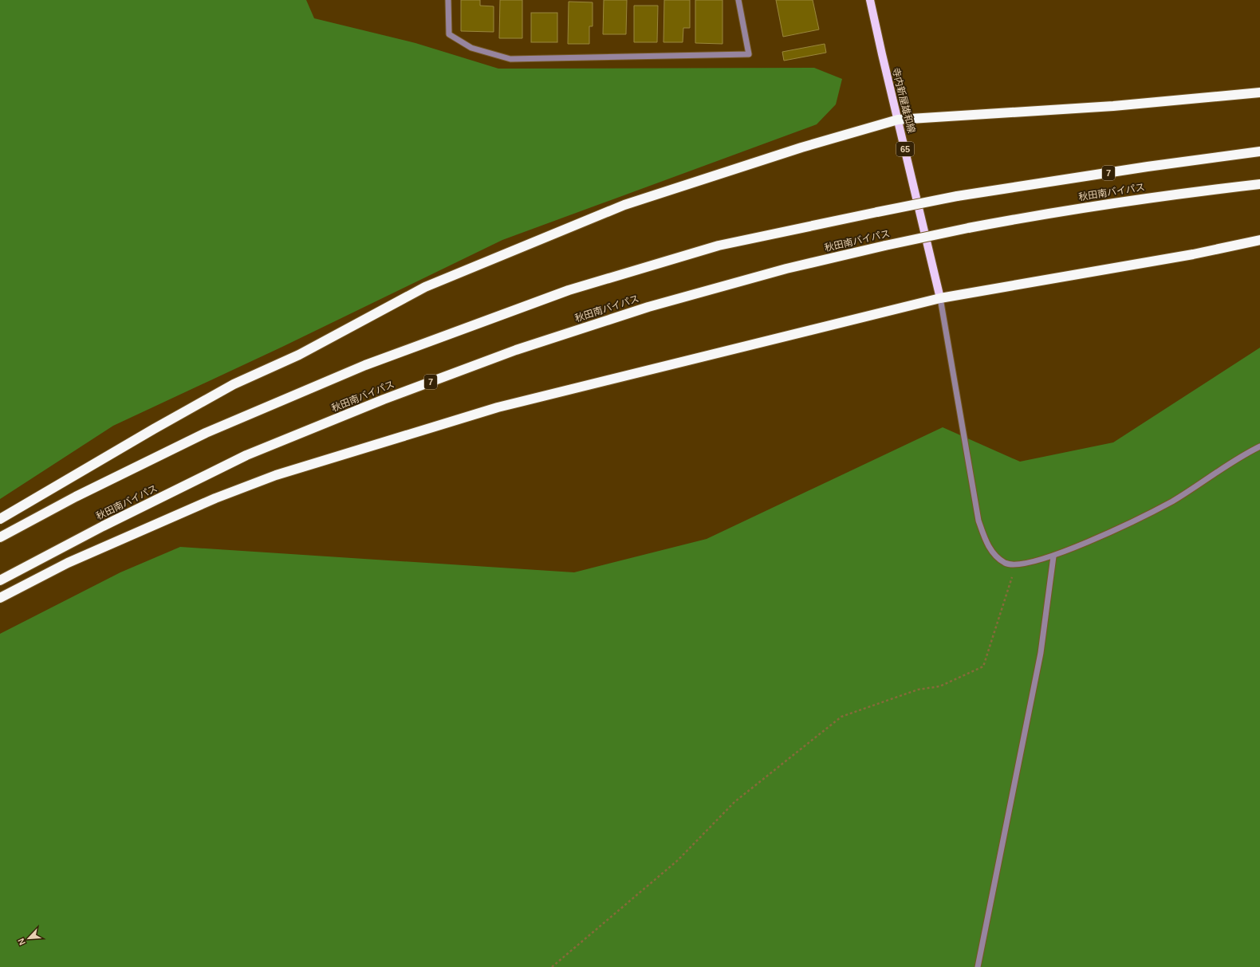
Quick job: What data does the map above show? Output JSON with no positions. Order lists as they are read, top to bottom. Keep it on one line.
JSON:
{"streets":{"highway":["7","秋田南バイパス"],"main road":["寺内新屋雄和線","65"]},"north":"bottom left"}
